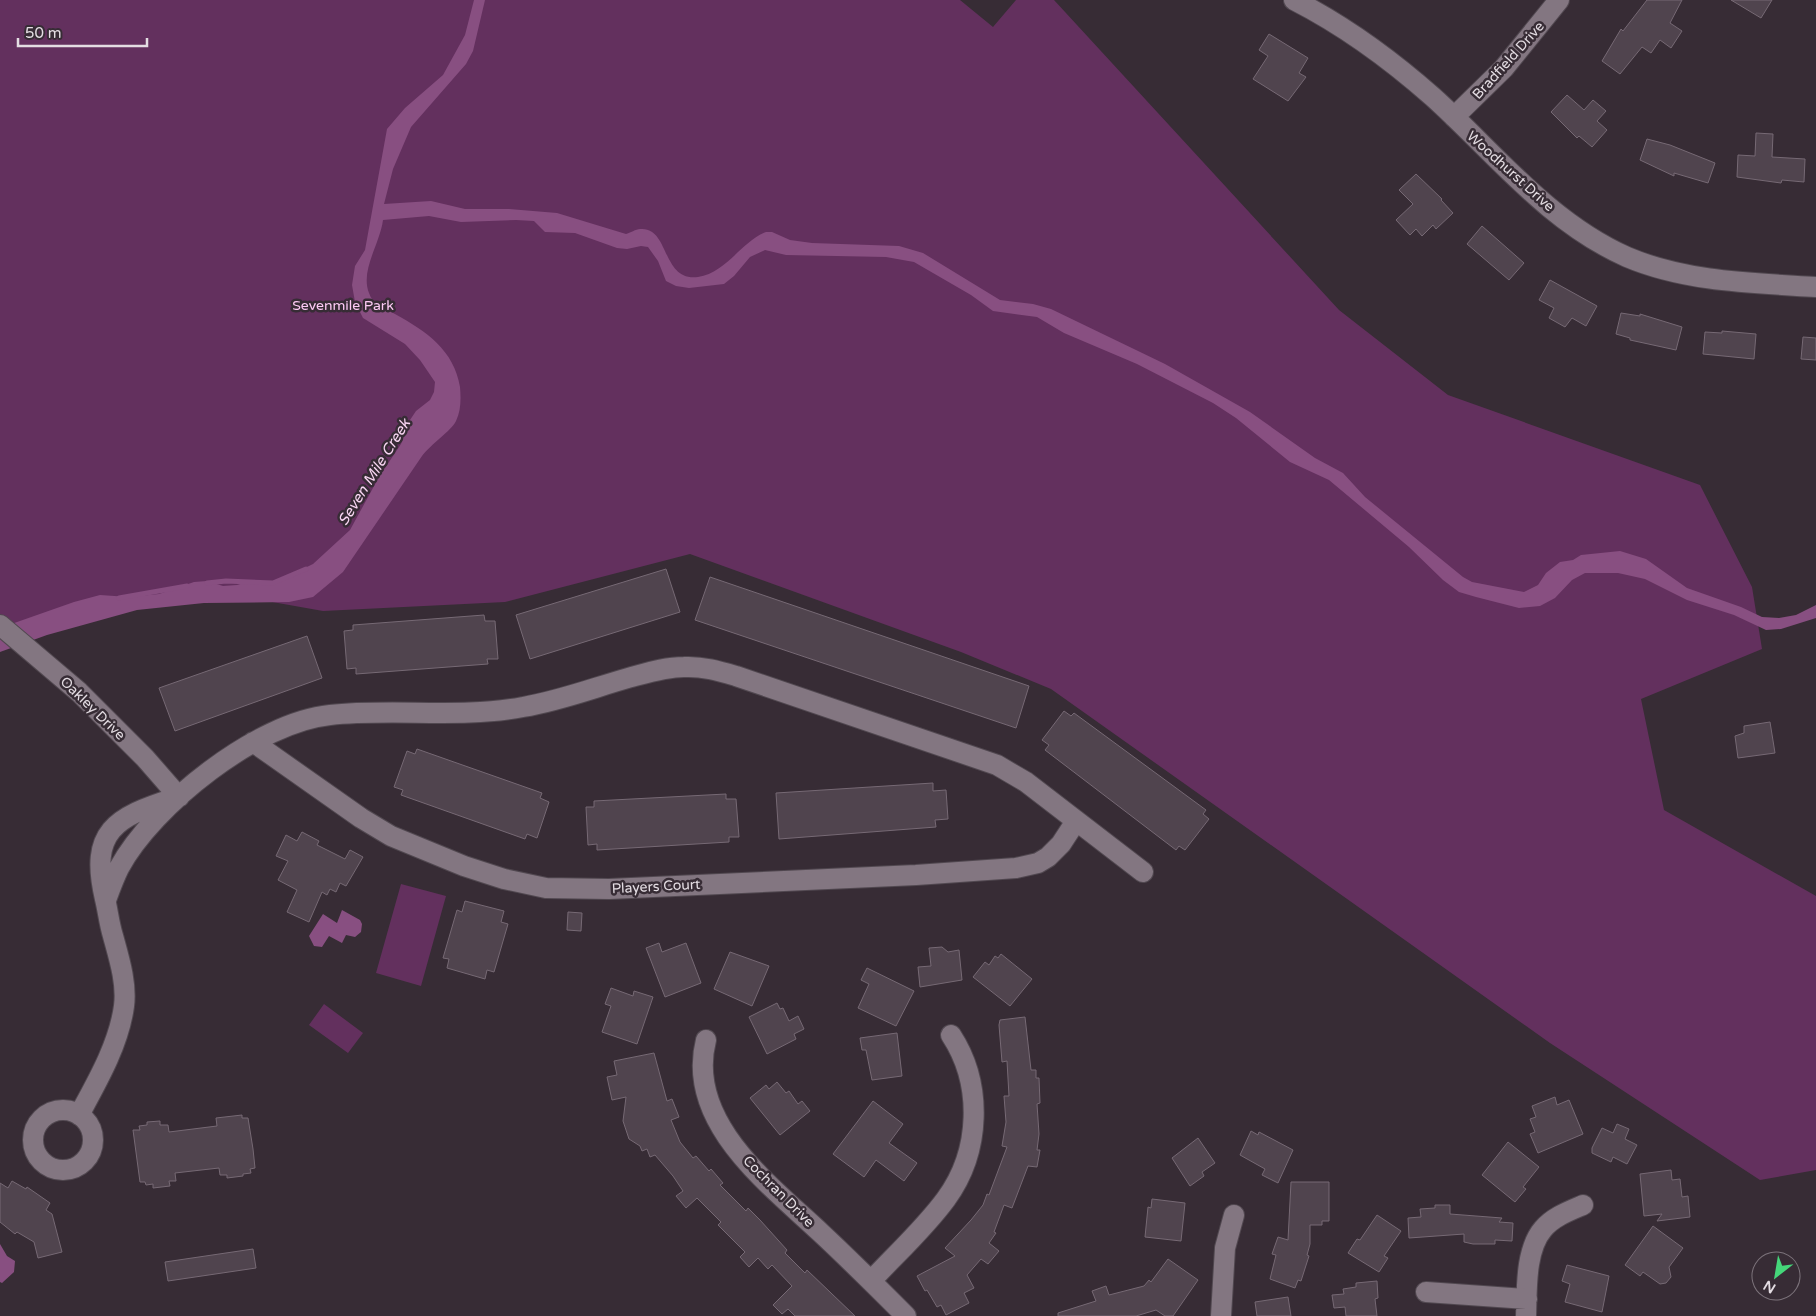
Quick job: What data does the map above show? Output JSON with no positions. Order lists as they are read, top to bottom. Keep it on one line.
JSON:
{"streets":{"street":["Bradfield Drive","Woodhurst Drive","Oakley Drive","Players Court","Cochran Drive"]},"crossings":[["Bradfield Drive","Woodhurst Drive"]],"water":["Seven Mile Creek"],"parks":["Sevenmile Park"],"scale_bar":"50 m","north":"bottom left"}
